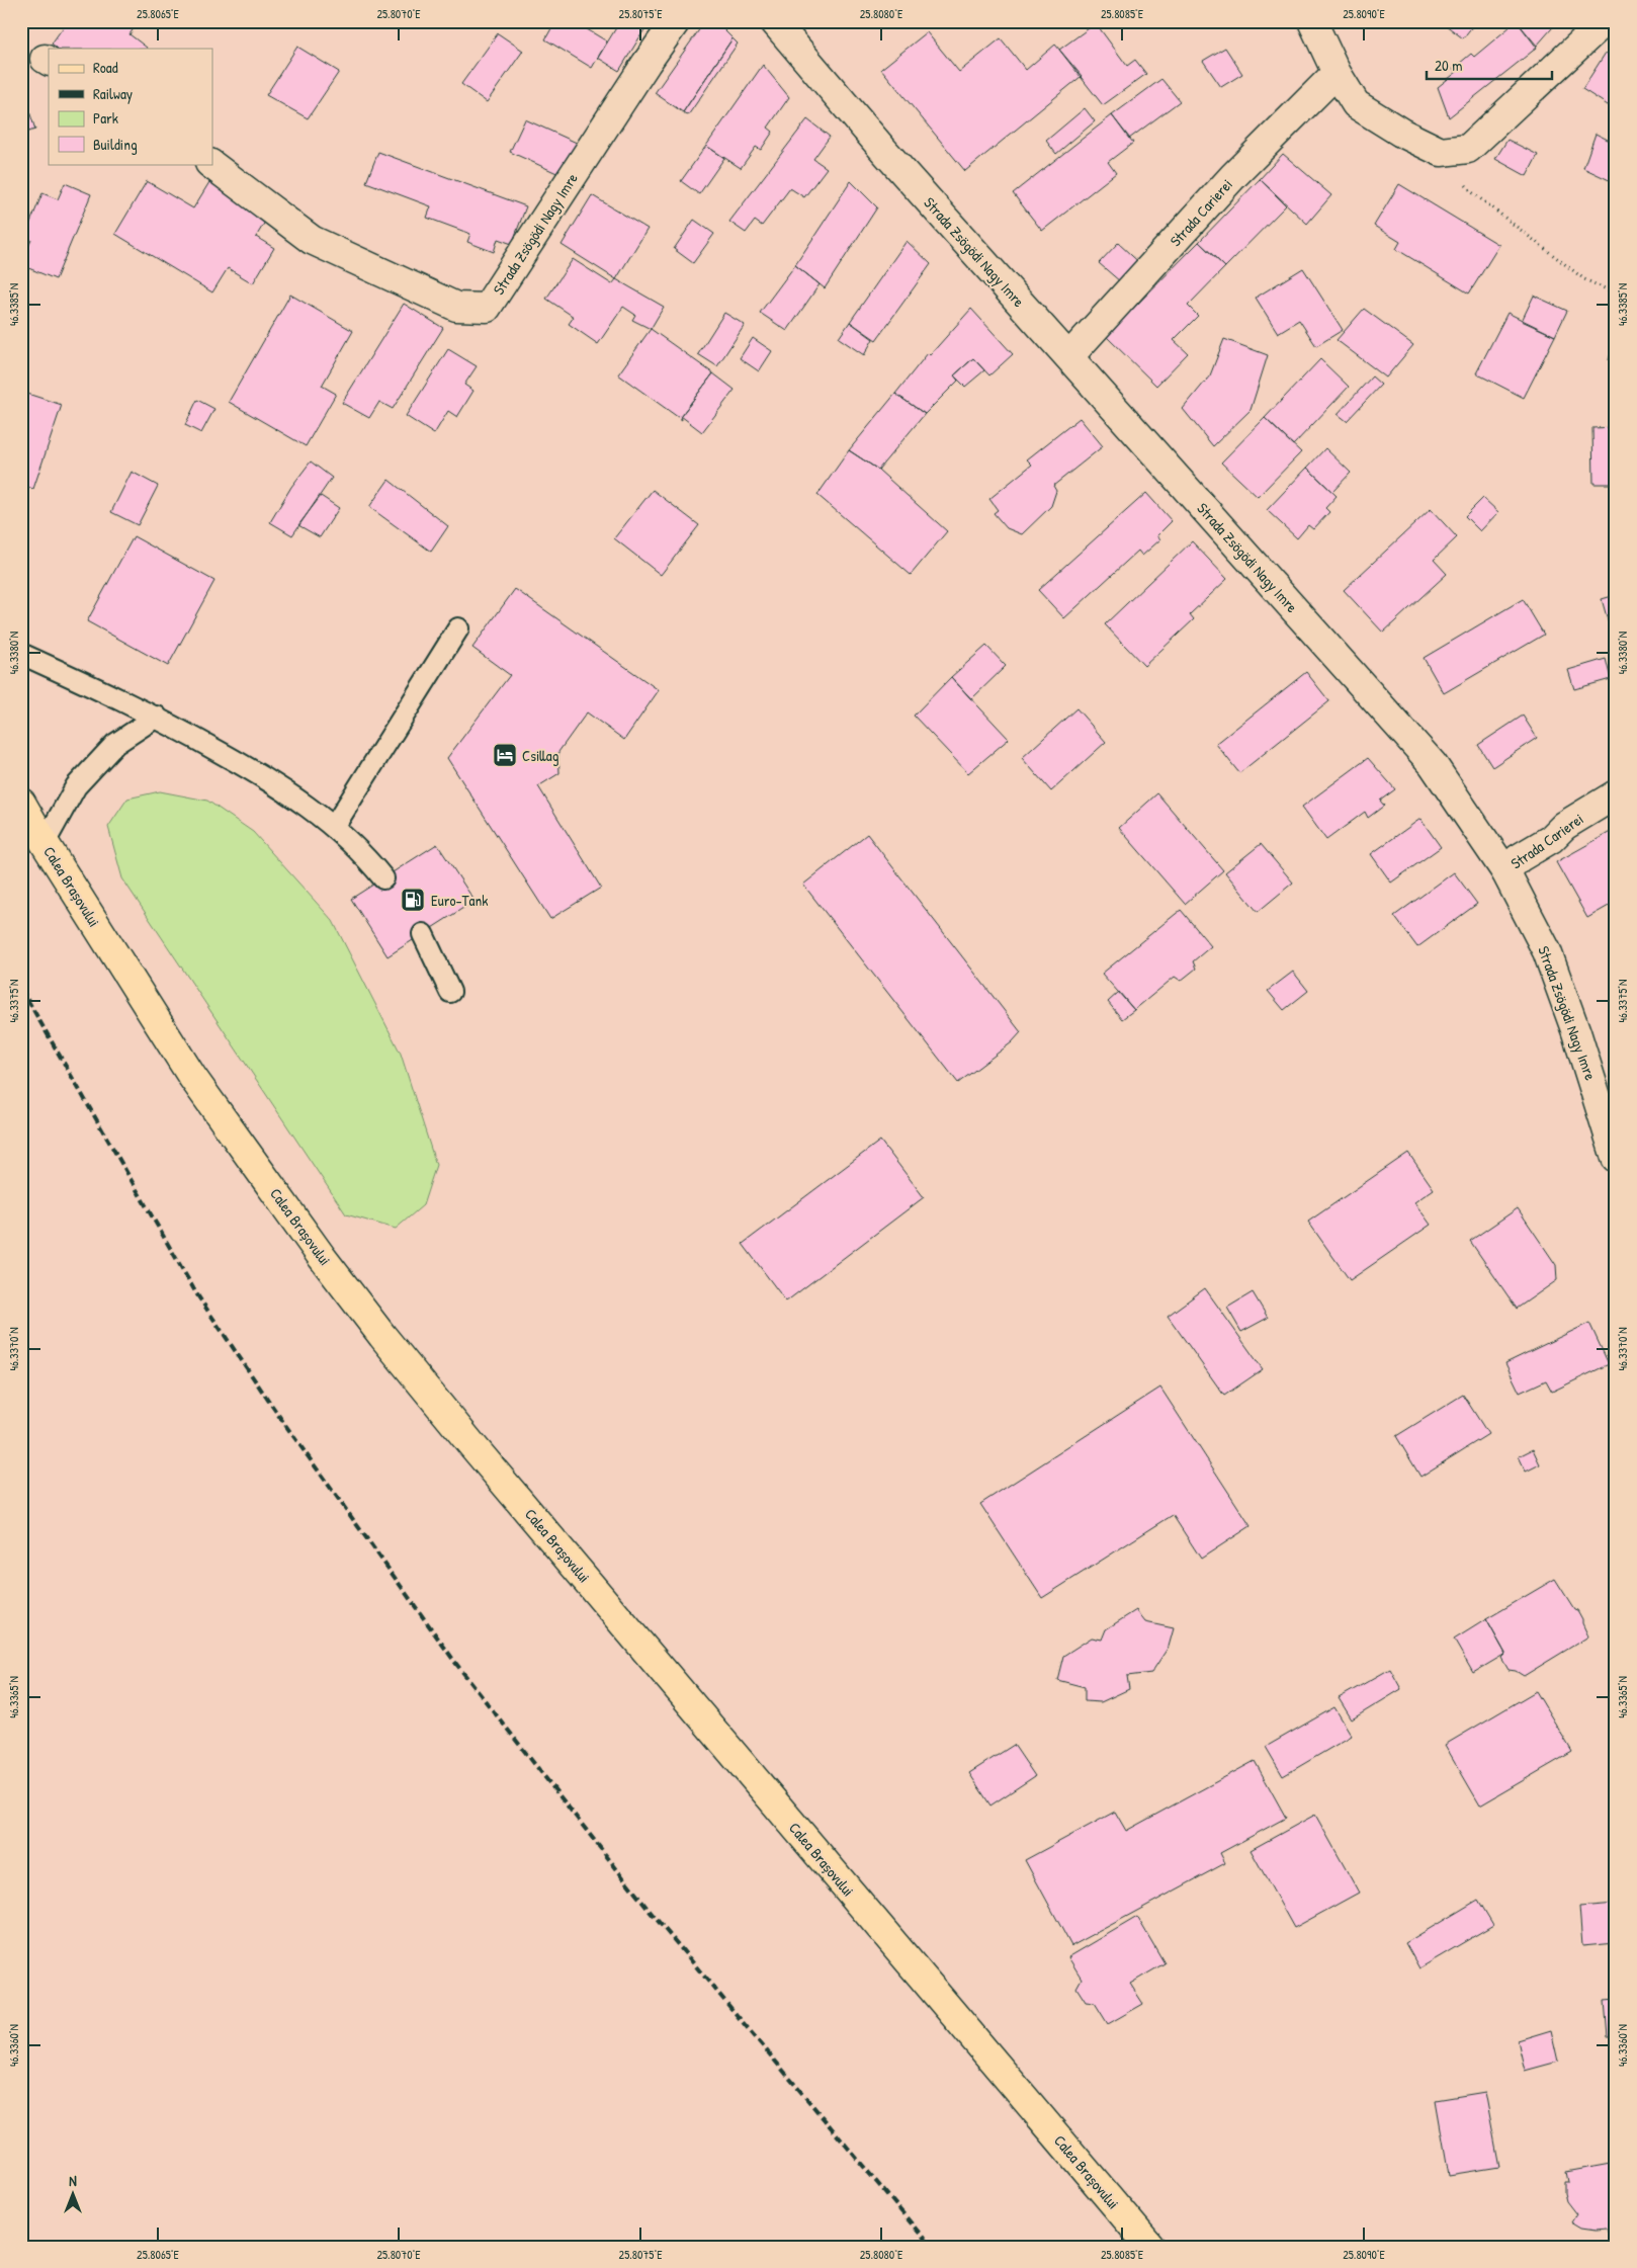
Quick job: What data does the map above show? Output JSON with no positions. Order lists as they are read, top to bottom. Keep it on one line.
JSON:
{"streets":{"main road":["Calea Brașovului"],"street":["Strada Carierei","Strada Zsögödi Nagy Imre"]},"crossings":[["Strada Carierei","Strada Zsögödi Nagy Imre"]],"places":{"hotel":["Csillag"],"fuel station":["Euro-Tank"]},"legend":["Road","Railway","Park","Building"],"scale_bar":"20 m","north":"top","coordinates":["25.8065°E","25.8070°E","25.8075°E","25.8080°E","25.8085°E","25.8090°E","46.3385°N","46.3380°N","46.3375°N","46.3370°N","46.3365°N","46.3360°N"]}
